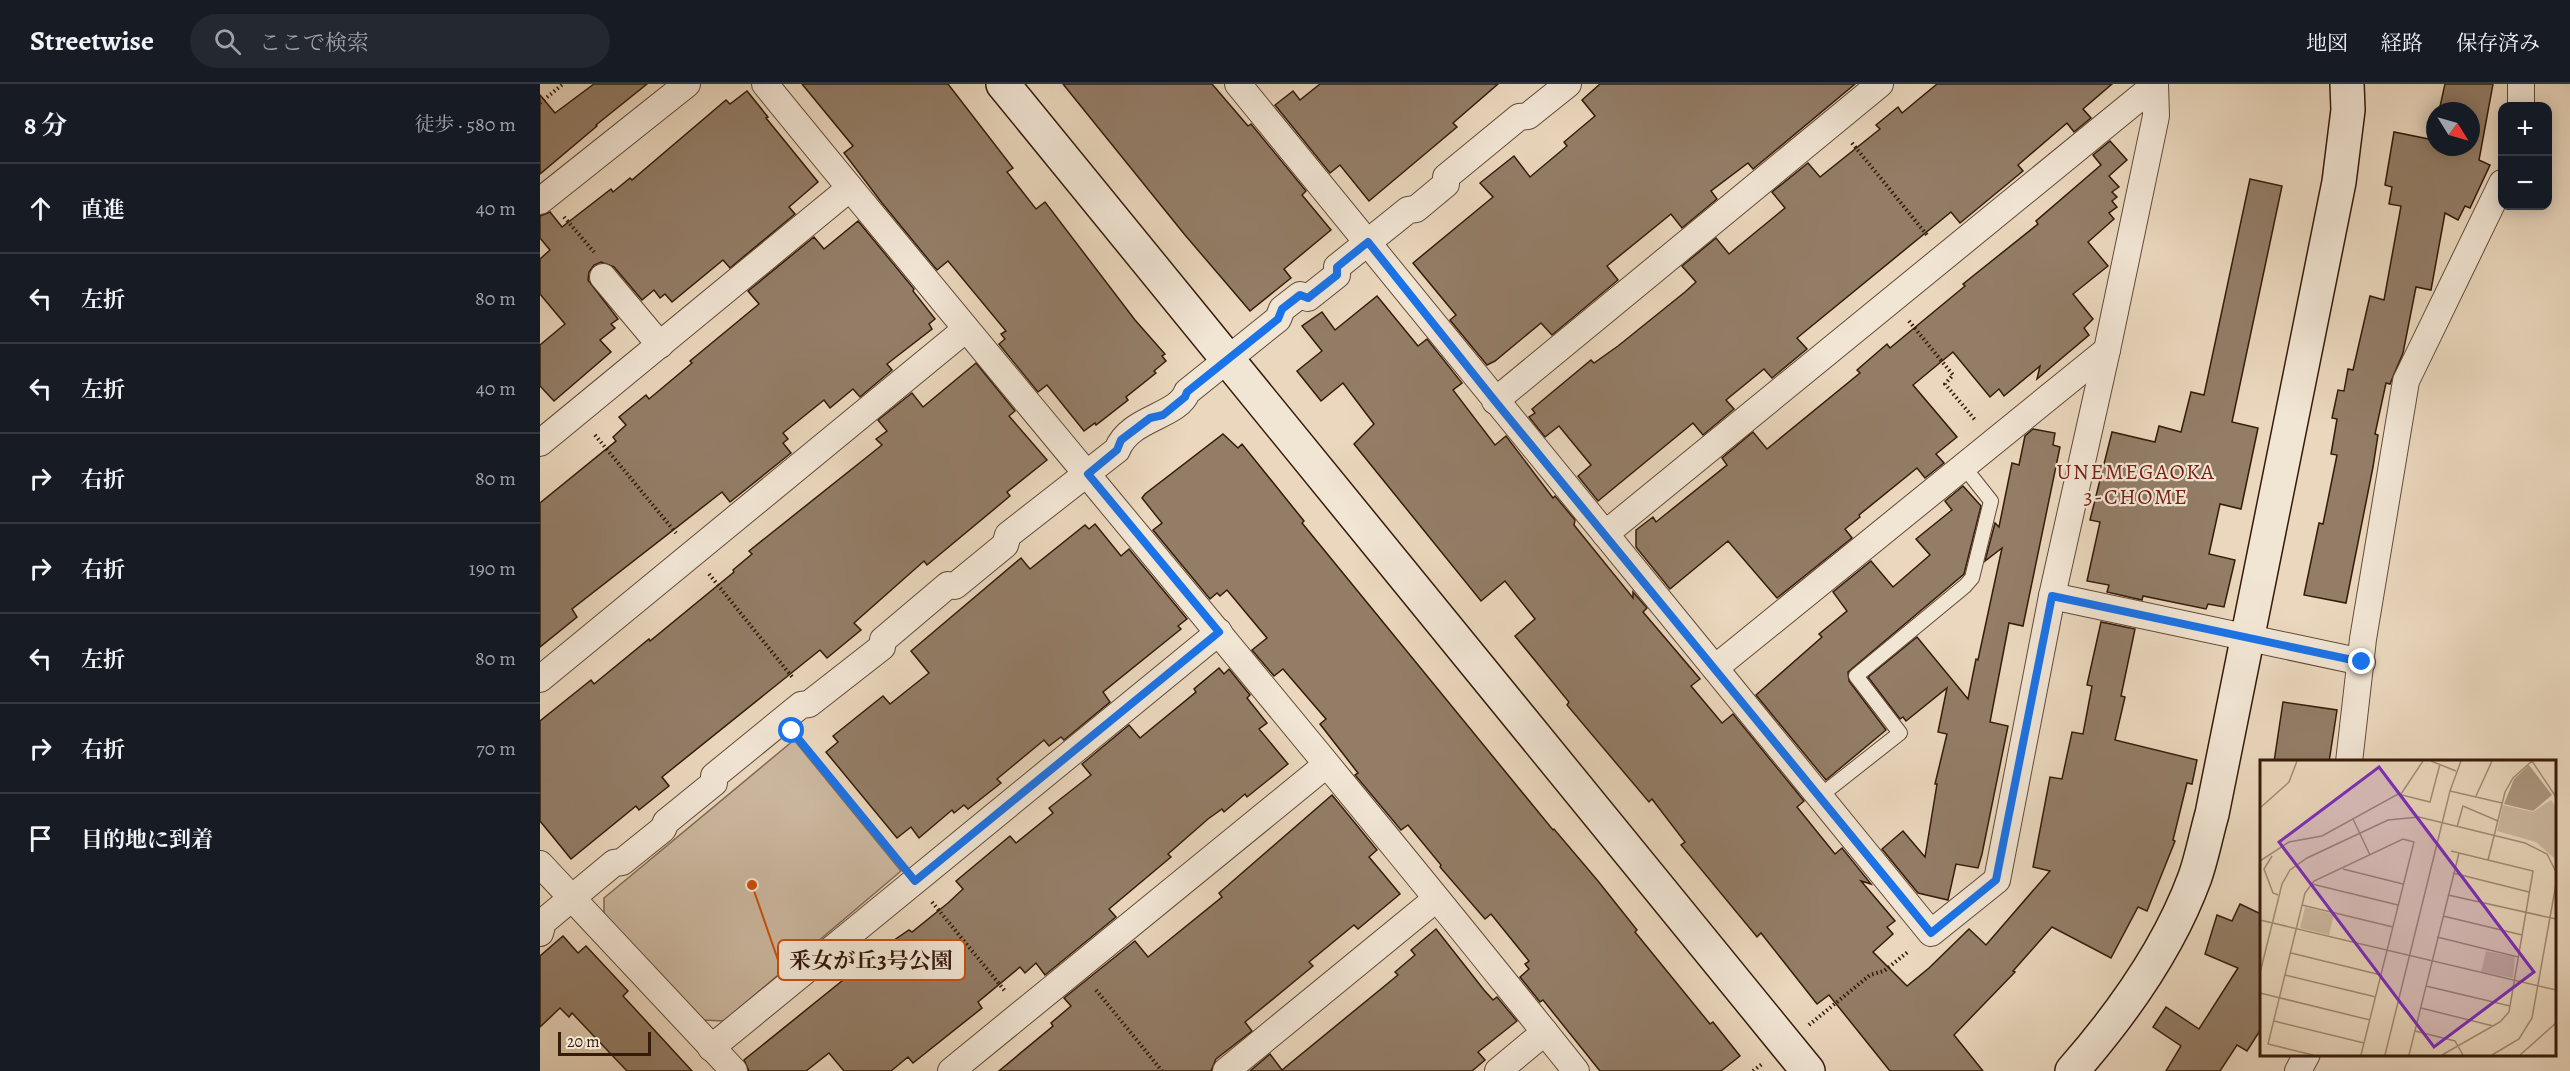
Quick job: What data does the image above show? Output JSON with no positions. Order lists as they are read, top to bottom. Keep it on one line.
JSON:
{"districts":["UNEMEGAOKA 3-CHOME"],"places":["釆女が丘3号公園"],"scale_bar":"20 m","north":"bottom right","page":{"header":"Streetwise","search":"ここで検索","nav":["地図","経路","保存済み"],"heading":["8 分","徒歩 · 580 m"],"map_buttons":["+","−"],"list":[["直進","40 m"],["左折","80 m"],["左折","40 m"],["右折","80 m"],["右折","190 m"],["左折","80 m"],["右折","70 m"],"目的地に到着"],"scale":"20 m"}}
